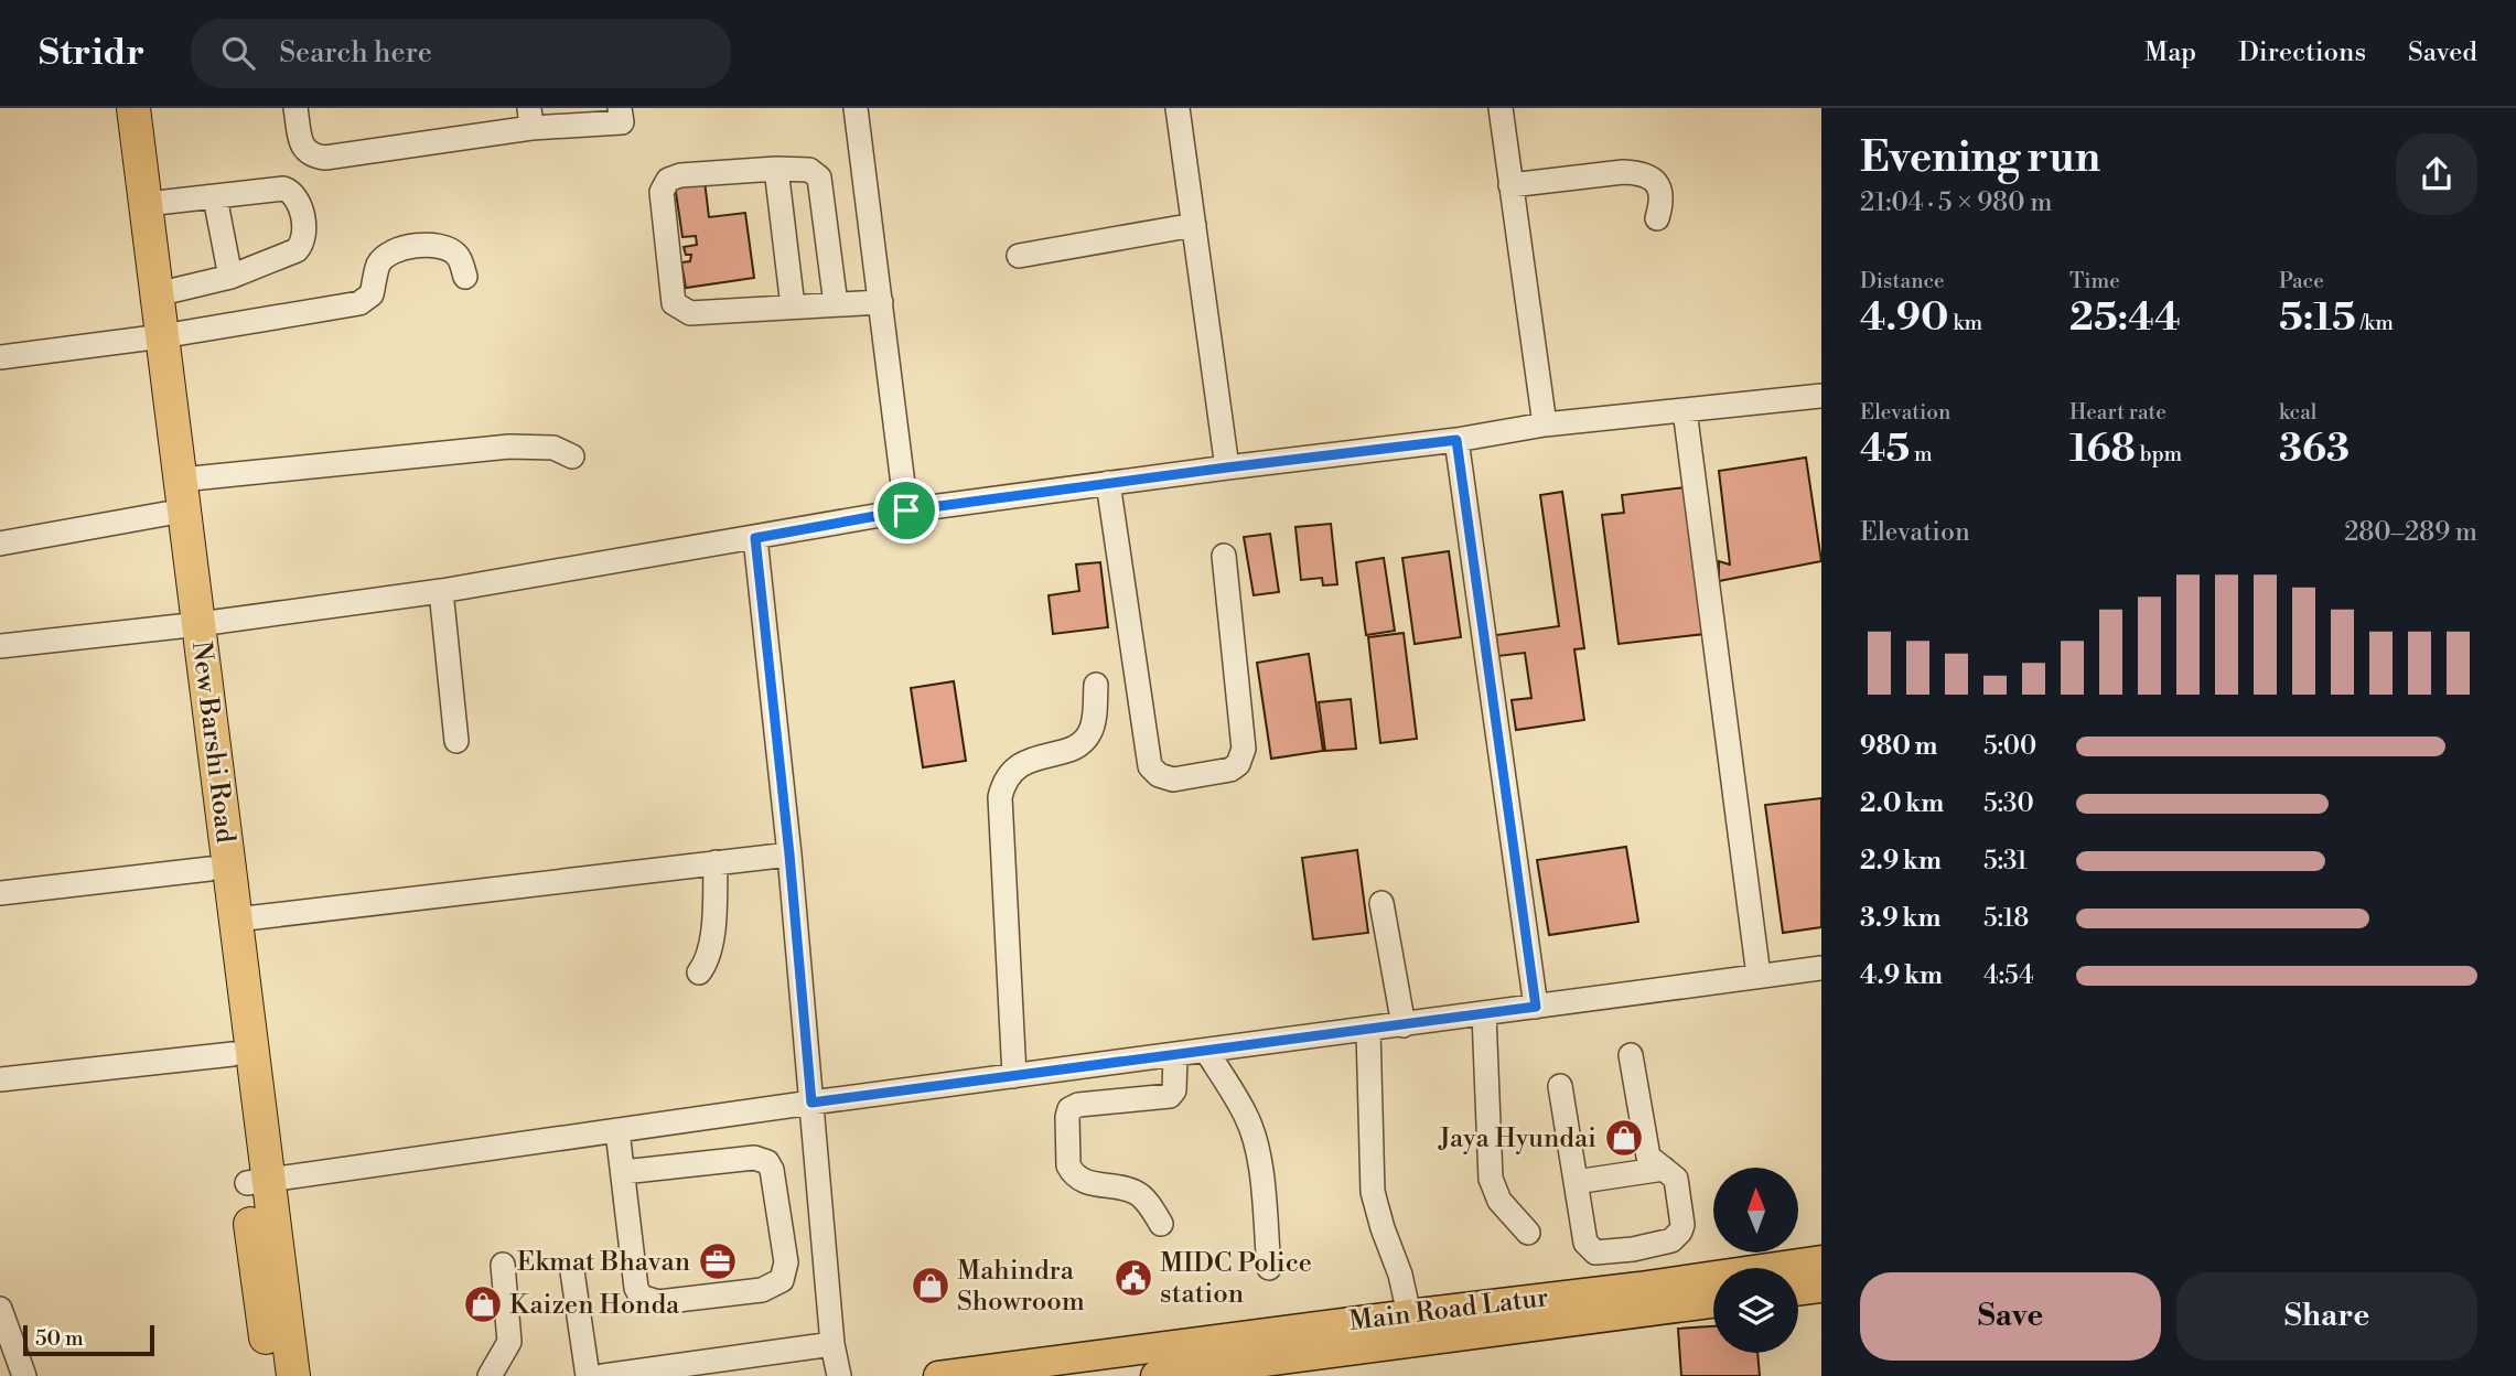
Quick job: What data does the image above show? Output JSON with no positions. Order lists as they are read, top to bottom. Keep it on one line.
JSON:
{"streets":{"highway":["New Barshi Road"],"main road":["Main Road Latur"]},"places":{"shop":["Jaya Hyundai","Mahindra Showroom","Kaizen Honda"],"office":["Ekmat Bhavan"],"public building":["MIDC Police station"]},"scale_bar":"50 m","north":"top","page":{"header":"Stridr","search":"Search here","nav":["Map","Directions","Saved"],"heading":["Evening run","21:04 · 5 × 980 m"],"stats":[["Distance","4.90 km"],["Time","25:44"],["Pace","5:15 /km"],["Elevation","45 m"],["Heart rate","168 bpm"],["kcal","363"]],"chart":["Elevation","280–289 m"],"list":[{"name":"980 m","note":"5:00"},{"name":"2.0 km","note":"5:30"},{"name":"2.9 km","note":"5:31"},{"name":"3.9 km","note":"5:18"},{"name":"4.9 km","note":"4:54"}],"buttons":["Save","Share"],"scale":"50 m"}}
